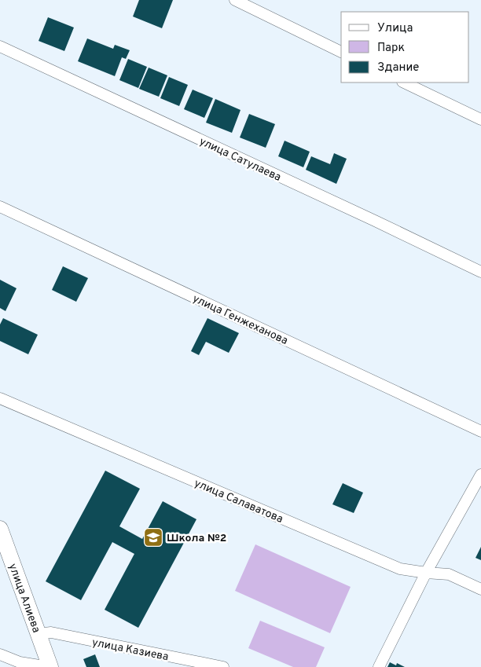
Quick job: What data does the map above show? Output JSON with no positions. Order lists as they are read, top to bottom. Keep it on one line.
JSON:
{"streets":{"street":["улица Сатулаева","улица Генжеханова","улица Салаватова","улица Алиева","улица Казиева"]},"crossings":[["улица Алиева","улица Казиева"]],"places":{"school or university":["Школа №2"]},"legend":["Улица","Парк","Здание"]}
